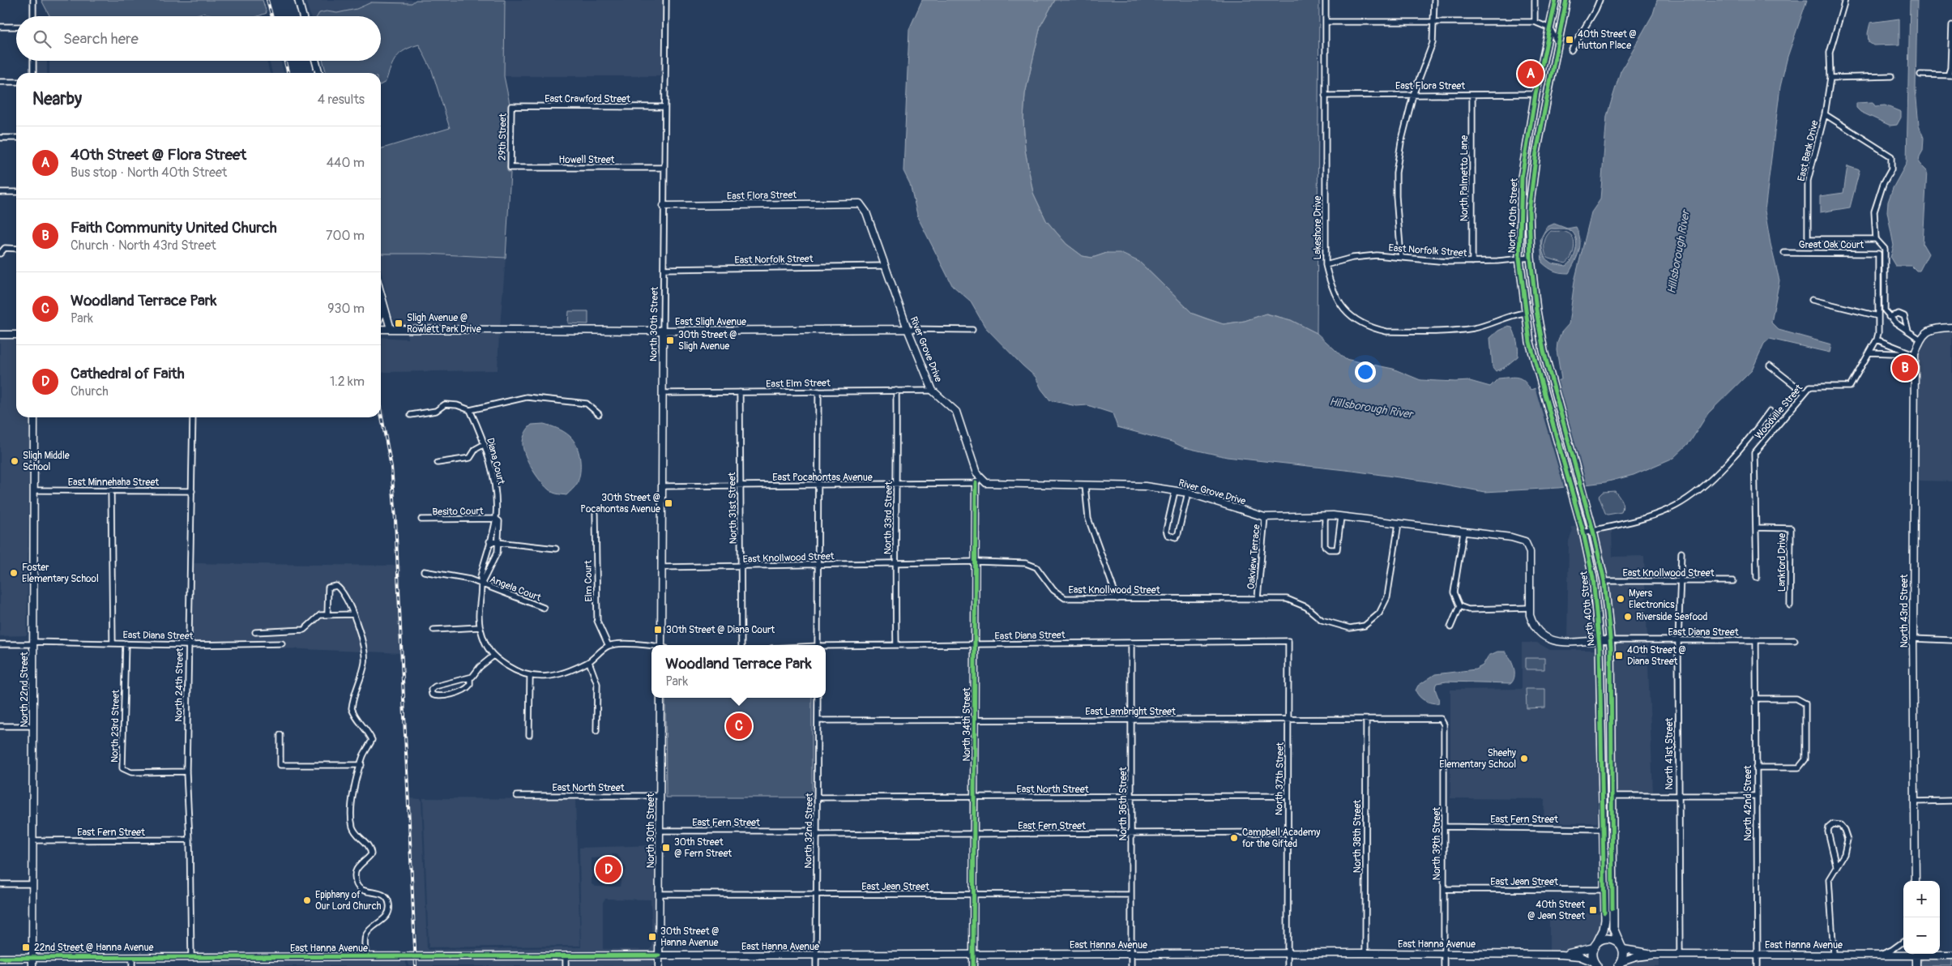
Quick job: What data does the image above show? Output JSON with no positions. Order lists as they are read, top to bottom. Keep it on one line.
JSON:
{"streets":{"main road":["North 40th Street"],"street":["East Flora Street","East Crawford Street","29th Street","East Bank Drive","Howell Street","North Palmetto Lane","Lakeshore Drive","Great Oak Court","East Norfolk Street","East Sligh Avenue","North 30th Street","River Grove Drive","East Elm Street","Woodville Street","Diana Court","East Pocahontas Avenue","East Minnehaha Street","North 31st Street","Besito Court","North 33rd Street","Oakview Terrace","East Knollwood Street","Lankford Drive","Elm Court","Angela Court","North 43rd Street","East Diana Street","North 24th Street","North 22nd Street","East Lambright Street","North 34th Street","North 23rd Street","North 41st Street","North 37th Street","East North Street","North 42nd Street","North 36th Street","East Fern Street","North 32nd Street","North 38th Street","North 39th Street","East Jean Street","East Hanna Avenue"]},"crossings":[["East Flora Street","North Palmetto Lane"],["East Flora Street","North 40th Street"],["East Flora Street","Lakeshore Drive"],["East Flora Street","North 30th Street"],["East Flora Street","River Grove Drive"],["East Crawford Street","29th Street"],["East Crawford Street","North 30th Street"],["29th Street","Howell Street"],["Howell Street","North 30th Street"],["North Palmetto Lane","East Norfolk Street"],["North 40th Street","Lakeshore Drive"],["North 40th Street","East Norfolk Street"],["North 40th Street","River Grove Drive"],["North 40th Street","East Knollwood Street"],["North 40th Street","East Diana Street"],["North 40th Street","East Fern Street"],["North 40th Street","East Jean Street"],["North 40th Street","East Hanna Avenue"],["Lakeshore Drive","East Norfolk Street"],["Great Oak Court","Woodville Street"],["East Norfolk Street","North 30th Street"],["East Norfolk Street","River Grove Drive"],["East Sligh Avenue","North 30th Street"],["East Sligh Avenue","River Grove Drive"],["North 30th Street","East Elm Street"],["North 30th Street","East Pocahontas Avenue"],["North 30th Street","East Knollwood Street"],["North 30th Street","East North Street"],["North 30th Street","East Fern Street"],["North 30th Street","East Jean Street"],["North 30th Street","East Hanna Avenue"],["River Grove Drive","East Elm Street"],["River Grove Drive","East Pocahontas Avenue"],["River Grove Drive","Oakview Terrace"],["River Grove Drive","East Knollwood Street"],["River Grove Drive","East Diana Street"],["River Grove Drive","North 34th Street"],["East Elm Street","North 31st Street"],["East Elm Street","North 33rd Street"],["Woodville Street","Lankford Drive"],["Diana Court","Besito Court"],["Diana Court","Elm Court"],["Diana Court","Angela Court"],["East Pocahontas Avenue","North 31st Street"],["East Pocahontas Avenue","North 33rd Street"],["East Pocahontas Avenue","North 34th Street"],["East Minnehaha Street","North 24th Street"],["East Minnehaha Street","North 22nd Street"],["North 31st Street","East Knollwood Street"],["North 33rd Street","East Knollwood Street"],["North 33rd Street","East Diana Street"],["Oakview Terrace","East Knollwood Street"],["East Knollwood Street","North 34th Street"],["East Knollwood Street","North 41st Street"],["East Diana Street","North 24th Street"],["East Diana Street","North 22nd Street"],["East Diana Street","North 34th Street"],["East Diana Street","North 23rd Street"],["East Diana Street","North 41st Street"],["East Diana Street","North 37th Street"],["East Diana Street","North 42nd Street"],["East Diana Street","North 36th Street"],["North 24th Street","North 23rd Street"],["North 24th Street","East Fern Street"],["North 24th Street","East Hanna Avenue"],["North 22nd Street","East Fern Street"],["North 22nd Street","East Hanna Avenue"],["East Lambright Street","North 34th Street"],["East Lambright Street","North 37th Street"],["East Lambright Street","North 36th Street"],["East Lambright Street","North 32nd Street"],["East Lambright Street","North 38th Street"],["East Lambright Street","North 39th Street"],["North 34th Street","East North Street"],["North 34th Street","East Fern Street"],["North 34th Street","East Jean Street"],["North 34th Street","East Hanna Avenue"],["North 41st Street","East Hanna Avenue"],["North 37th Street","East North Street"],["North 37th Street","East Fern Street"],["North 37th Street","East Hanna Avenue"],["East North Street","North 36th Street"],["East North Street","North 32nd Street"],["North 42nd Street","East Hanna Avenue"],["North 36th Street","East Fern Street"],["North 36th Street","East Jean Street"],["North 36th Street","East Hanna Avenue"],["East Fern Street","North 32nd Street"],["East Fern Street","North 39th Street"],["North 32nd Street","East Jean Street"],["North 32nd Street","East Hanna Avenue"],["North 38th Street","East Hanna Avenue"],["North 39th Street","East Jean Street"],["North 39th Street","East Hanna Avenue"]],"water":["Hillsborough River"],"places":{"transit":["40th Street @ Hutton Place","Sligh Avenue @ Rowlett Park Drive","30th Street @ Sligh Avenue","30th Street @ Pocahontas Avenue","30th Street @ Diana Court","40th Street @ Diana Street","30th Street @ Fern Street","40th Street @ Jean Street","30th Street @ Hanna Avenue","22nd Street @ Hanna Avenue"],"other":["Sligh Middle School","Foster Elementary School","Myers Electronics","Riverside Seafood","Sheehy Elementary School","Campbell Academy for the Gifted","Epiphany of Our Lord Church"]},"page":{"search":"Search here","pins":["A","B","C","D"],"heading":["Nearby","4 results"],"list":[{"mark":"A","name":"40th Street @ Flora Street","note":"Bus stop · North 40th Street","value":"440 m"},{"mark":"B","name":"Faith Community United Church","note":"Church · North 43rd Street","value":"700 m"},{"mark":"C","name":"Woodland Terrace Park","note":"Park","value":"930 m"},{"mark":"D","name":"Cathedral of Faith","note":"Church","value":"1.2 km"}],"popup":["Woodland Terrace Park","Park"],"map_buttons":["+","−"]}}
